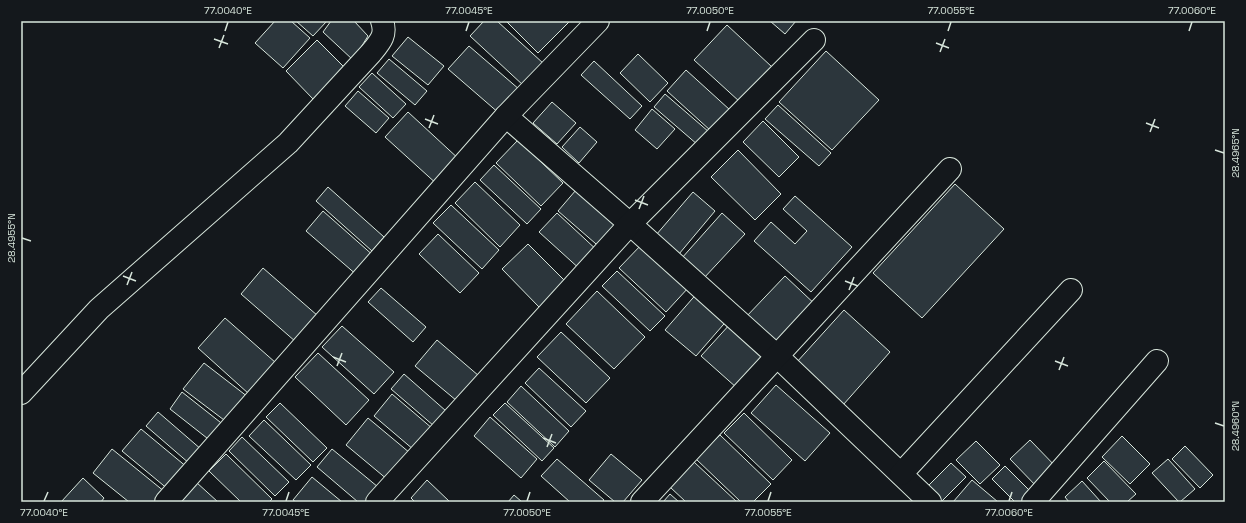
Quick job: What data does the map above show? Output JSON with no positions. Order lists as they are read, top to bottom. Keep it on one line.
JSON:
{"coordinates":["77.0040°E","77.0045°E","77.0050°E","77.0055°E","77.0060°E","28.4965°N","28.4955°N","28.4960°N"]}
